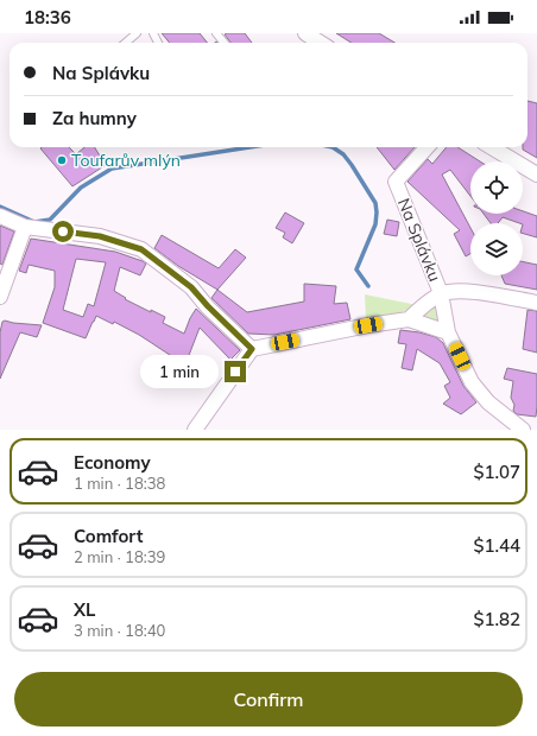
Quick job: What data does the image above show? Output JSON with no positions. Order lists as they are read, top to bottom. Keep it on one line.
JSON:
{"streets":{"street":["Na Splávku"]},"places":["Toufarův mlýn"],"page":{"status":"18:36","banner":["Na Splávku","Za humny"],"bubble":"1 min","list":[{"name":"Economy","note":"1 min · 18:38","value":"$1.07"},{"name":"Comfort","note":"2 min · 18:39","value":"$1.44"},{"name":"XL","note":"3 min · 18:40","value":"$1.82"}],"buttons":"Confirm"}}
